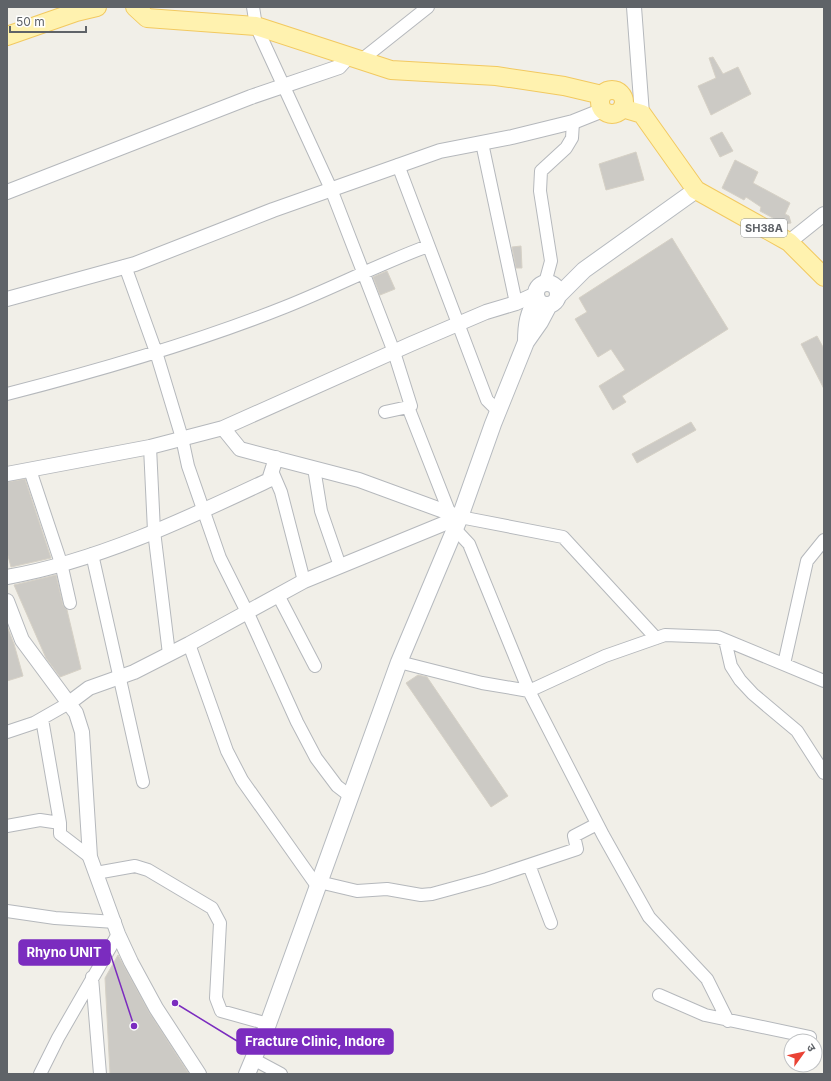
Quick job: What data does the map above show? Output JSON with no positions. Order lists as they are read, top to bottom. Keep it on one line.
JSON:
{"streets":{"main road":["SH38A"]},"places":["Fracture Clinic, Indore","Rhyno UNIT"],"scale_bar":"50 m","north":"top right"}
